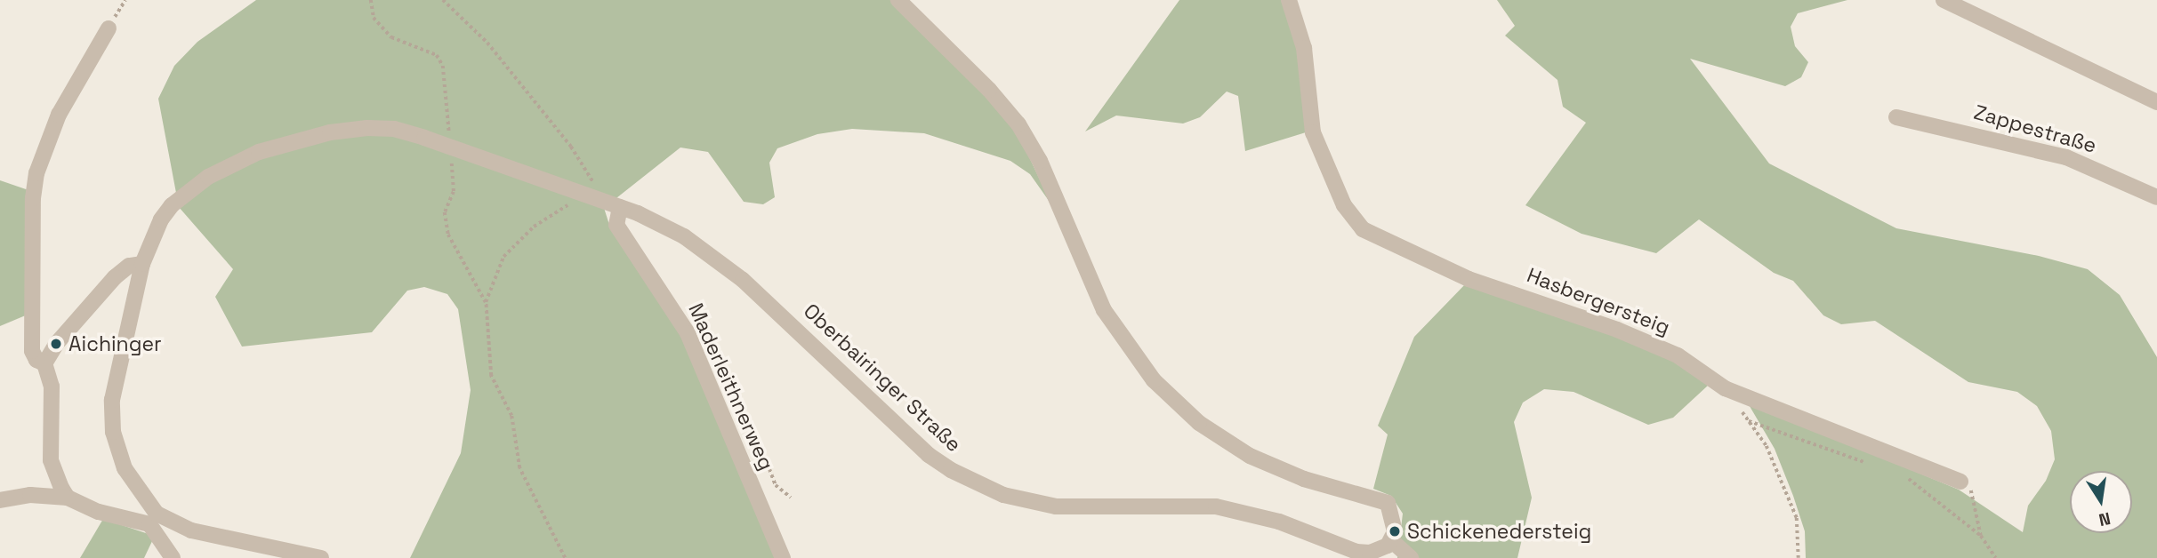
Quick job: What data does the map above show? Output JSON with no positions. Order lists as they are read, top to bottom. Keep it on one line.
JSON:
{"streets":{"street":["Zappestraße","Hasbergersteig","Oberbairinger Straße","Maderleithnerweg"]},"crossings":[["Oberbairinger Straße","Maderleithnerweg"]],"places":["Aichinger","Schickenedersteig"],"north":"bottom"}
